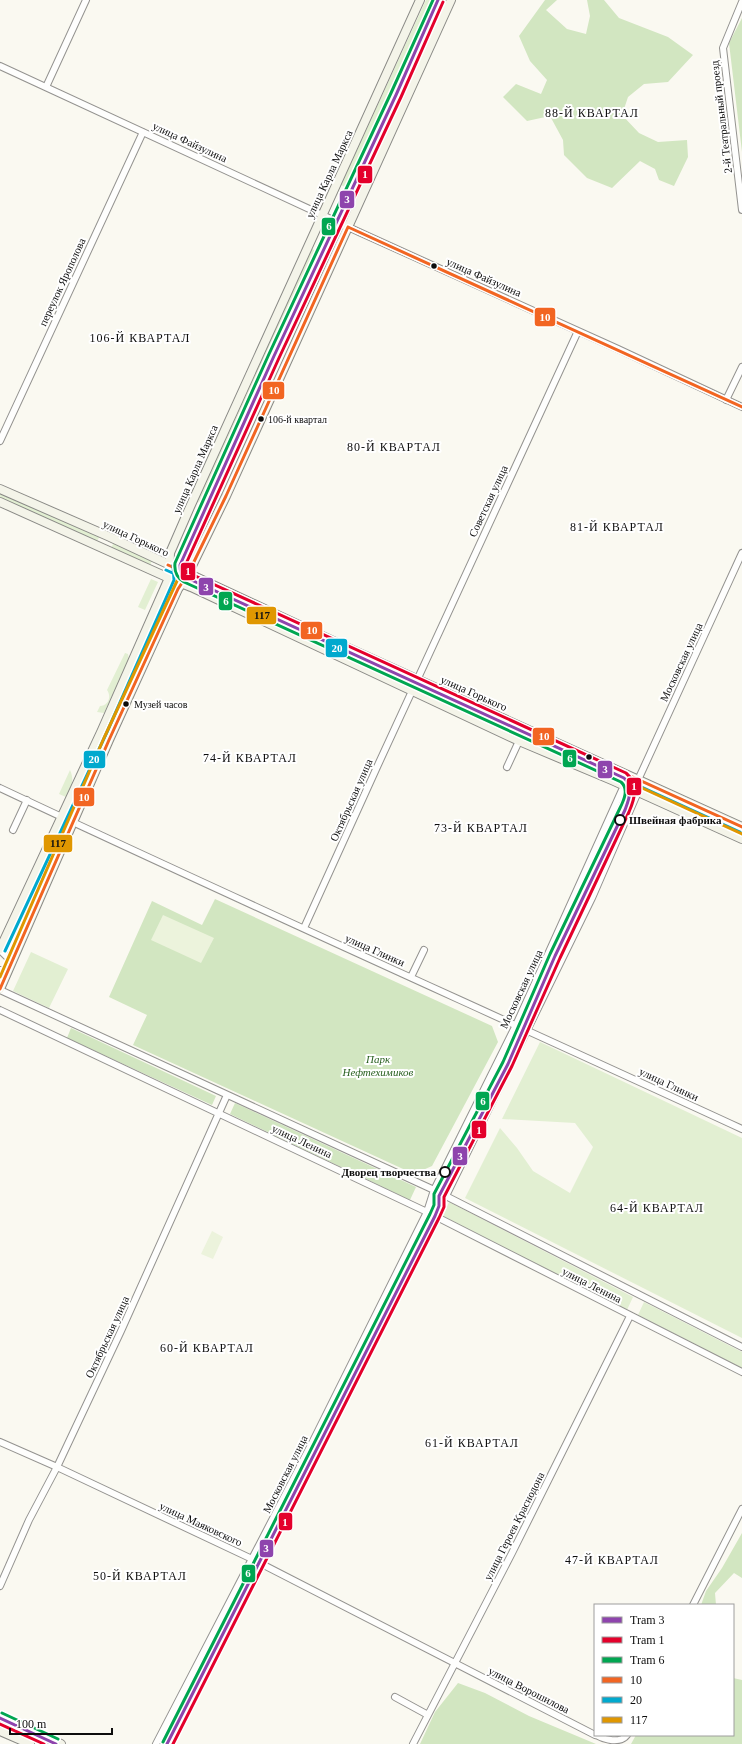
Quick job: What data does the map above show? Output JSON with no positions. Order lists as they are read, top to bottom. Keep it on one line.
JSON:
{"streets":{"main road":["улица Карла Маркса","улица Горького"],"street":["2-й Театральный проезд","улица Файзулина","переулок Ярополова","Советская улица","Московская улица","Октябрьская улица","улица Глинки","улица Ленина","улица Маяковского","улица Героев Краснодона","улица Ворошилова"]},"crossings":[["улица Файзулина","улица Карла Маркса"],["улица Файзулина","переулок Ярополова"],["улица Файзулина","Советская улица"],["улица Карла Маркса","улица Горького"],["улица Карла Маркса","улица Глинки"],["Советская улица","улица Горького"],["Советская улица","Октябрьская улица"],["улица Горького","Московская улица"],["улица Горького","Октябрьская улица"],["Московская улица","улица Глинки"],["Московская улица","улица Ленина"],["Московская улица","улица Маяковского"],["Октябрьская улица","улица Глинки"],["Октябрьская улица","улица Ленина"],["Октябрьская улица","улица Маяковского"],["улица Ленина","улица Героев Краснодона"],["улица Маяковского","улица Героев Краснодона"],["улица Маяковского","улица Ворошилова"],["улица Героев Краснодона","улица Ворошилова"]],"districts":["88-Й КВАРТАЛ","106-Й КВАРТАЛ","80-Й КВАРТАЛ","81-Й КВАРТАЛ","74-Й КВАРТАЛ","73-Й КВАРТАЛ","64-Й КВАРТАЛ","60-Й КВАРТАЛ","61-Й КВАРТАЛ","47-Й КВАРТАЛ","50-Й КВАРТАЛ"],"parks":["Парк Нефтехимиков"],"places":["106-й квартал","Музей часов","Швейная фабрика","Дворец творчества"],"lines":["tram line 3","tram line 6","tram line 1","transit line 10","transit line 20","transit line 117"],"legend":["Tram 3","Tram 1","Tram 6","10","20","117"],"scale_bar":"100 m"}
